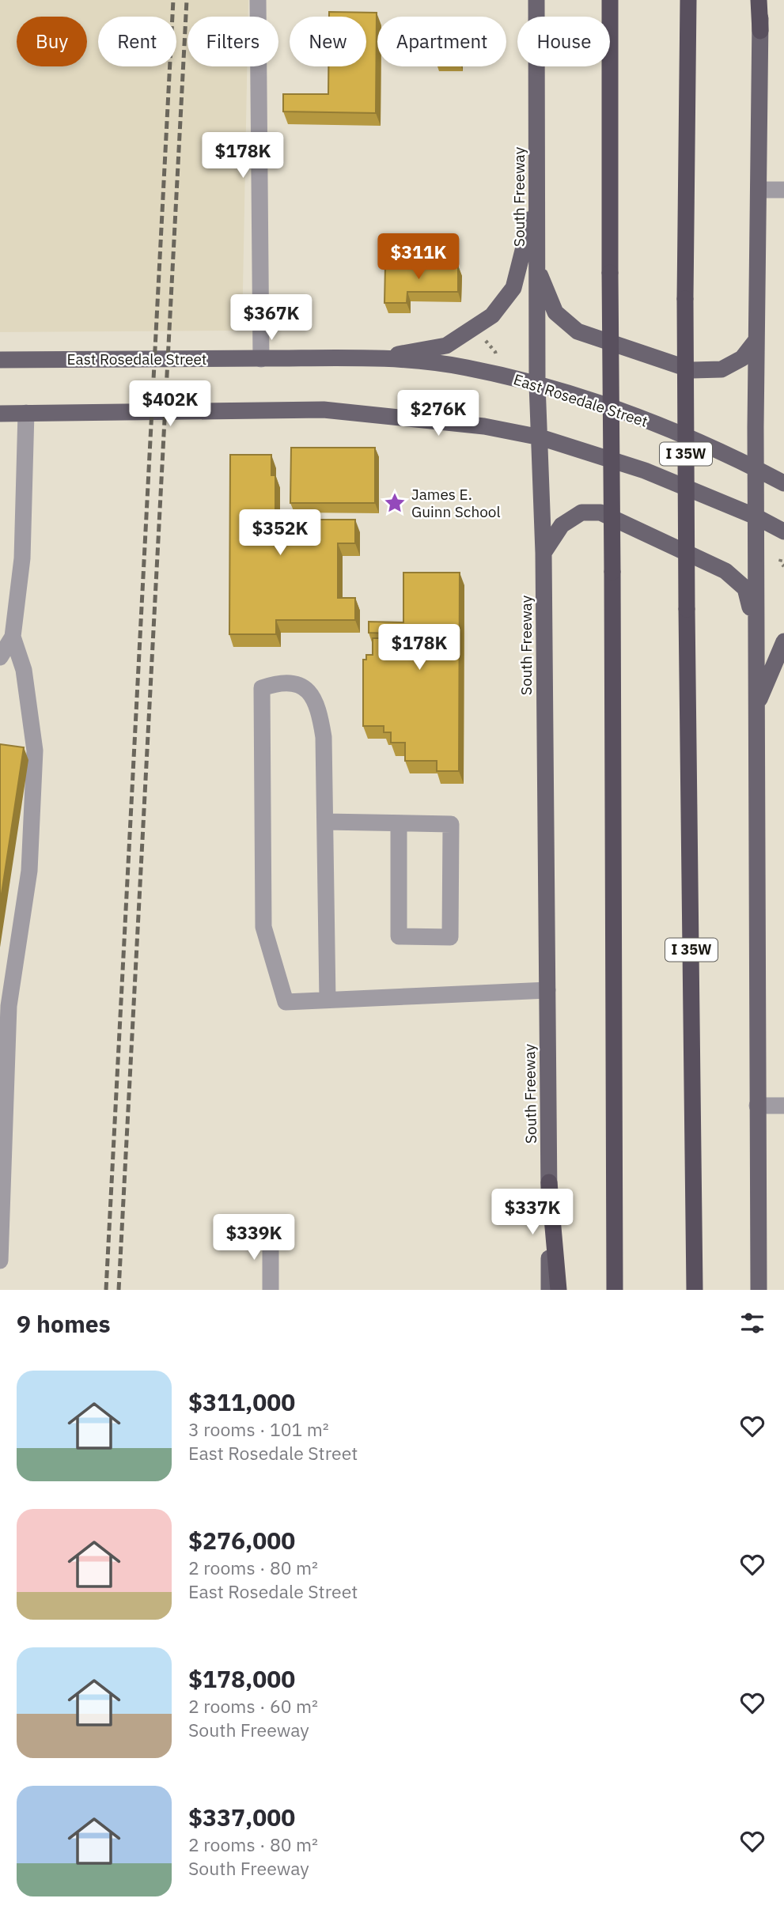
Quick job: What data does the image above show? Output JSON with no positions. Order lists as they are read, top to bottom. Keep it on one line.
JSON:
{"streets":{"highway":["I 35W"],"main road":["South Freeway","East Rosedale Street"]},"crossings":[["South Freeway","East Rosedale Street"]],"places":{"place":["James E. Guinn School"]},"page":{"chip":["Buy","Rent","Filters","New","Apartment","House"],"price":["$178K","$311K","$367K","$402K","$276K","$352K","$178K","$337K","$339K"],"heading":"9 homes","list":[{"name":"$311,000","note":"3 rooms · 101 m² · East Rosedale Street"},{"name":"$276,000","note":"2 rooms · 80 m² · East Rosedale Street"},{"name":"$178,000","note":"2 rooms · 60 m² · South Freeway"},{"name":"$337,000","note":"2 rooms · 80 m² · South Freeway"}]}}
